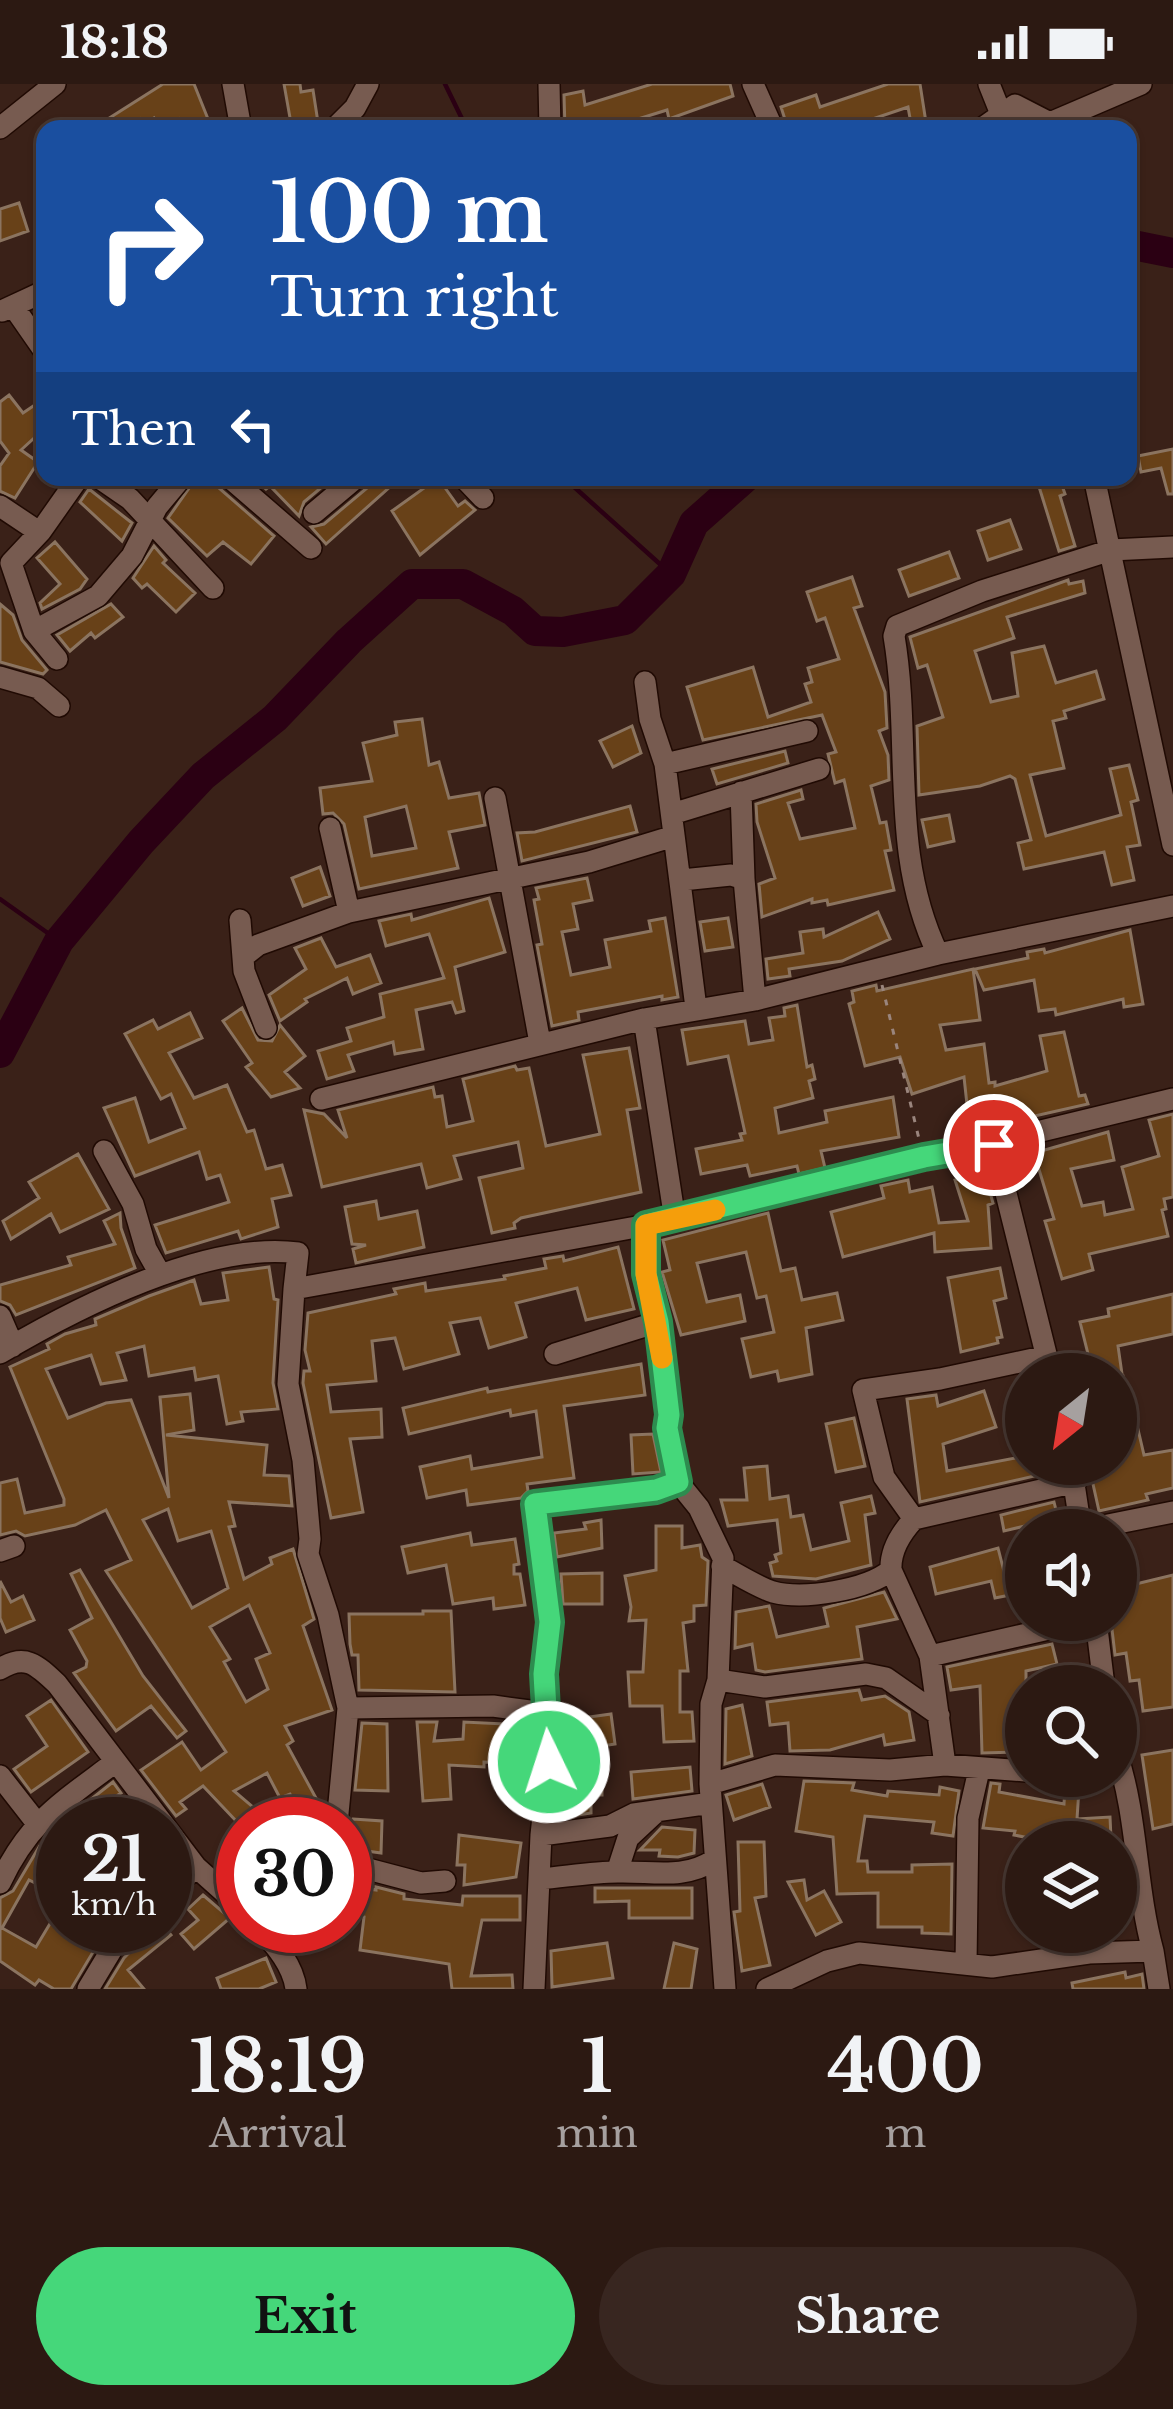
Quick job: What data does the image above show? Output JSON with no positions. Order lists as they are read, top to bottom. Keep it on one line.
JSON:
{"north":"bottom left","page":{"status":"18:18","turn":["100 m","Turn right"],"then":"Then","speed":"21 km/h","limit":"30","eta":["18:19","Arrival","1","min","400","m"],"buttons":["Exit","Share"]}}
